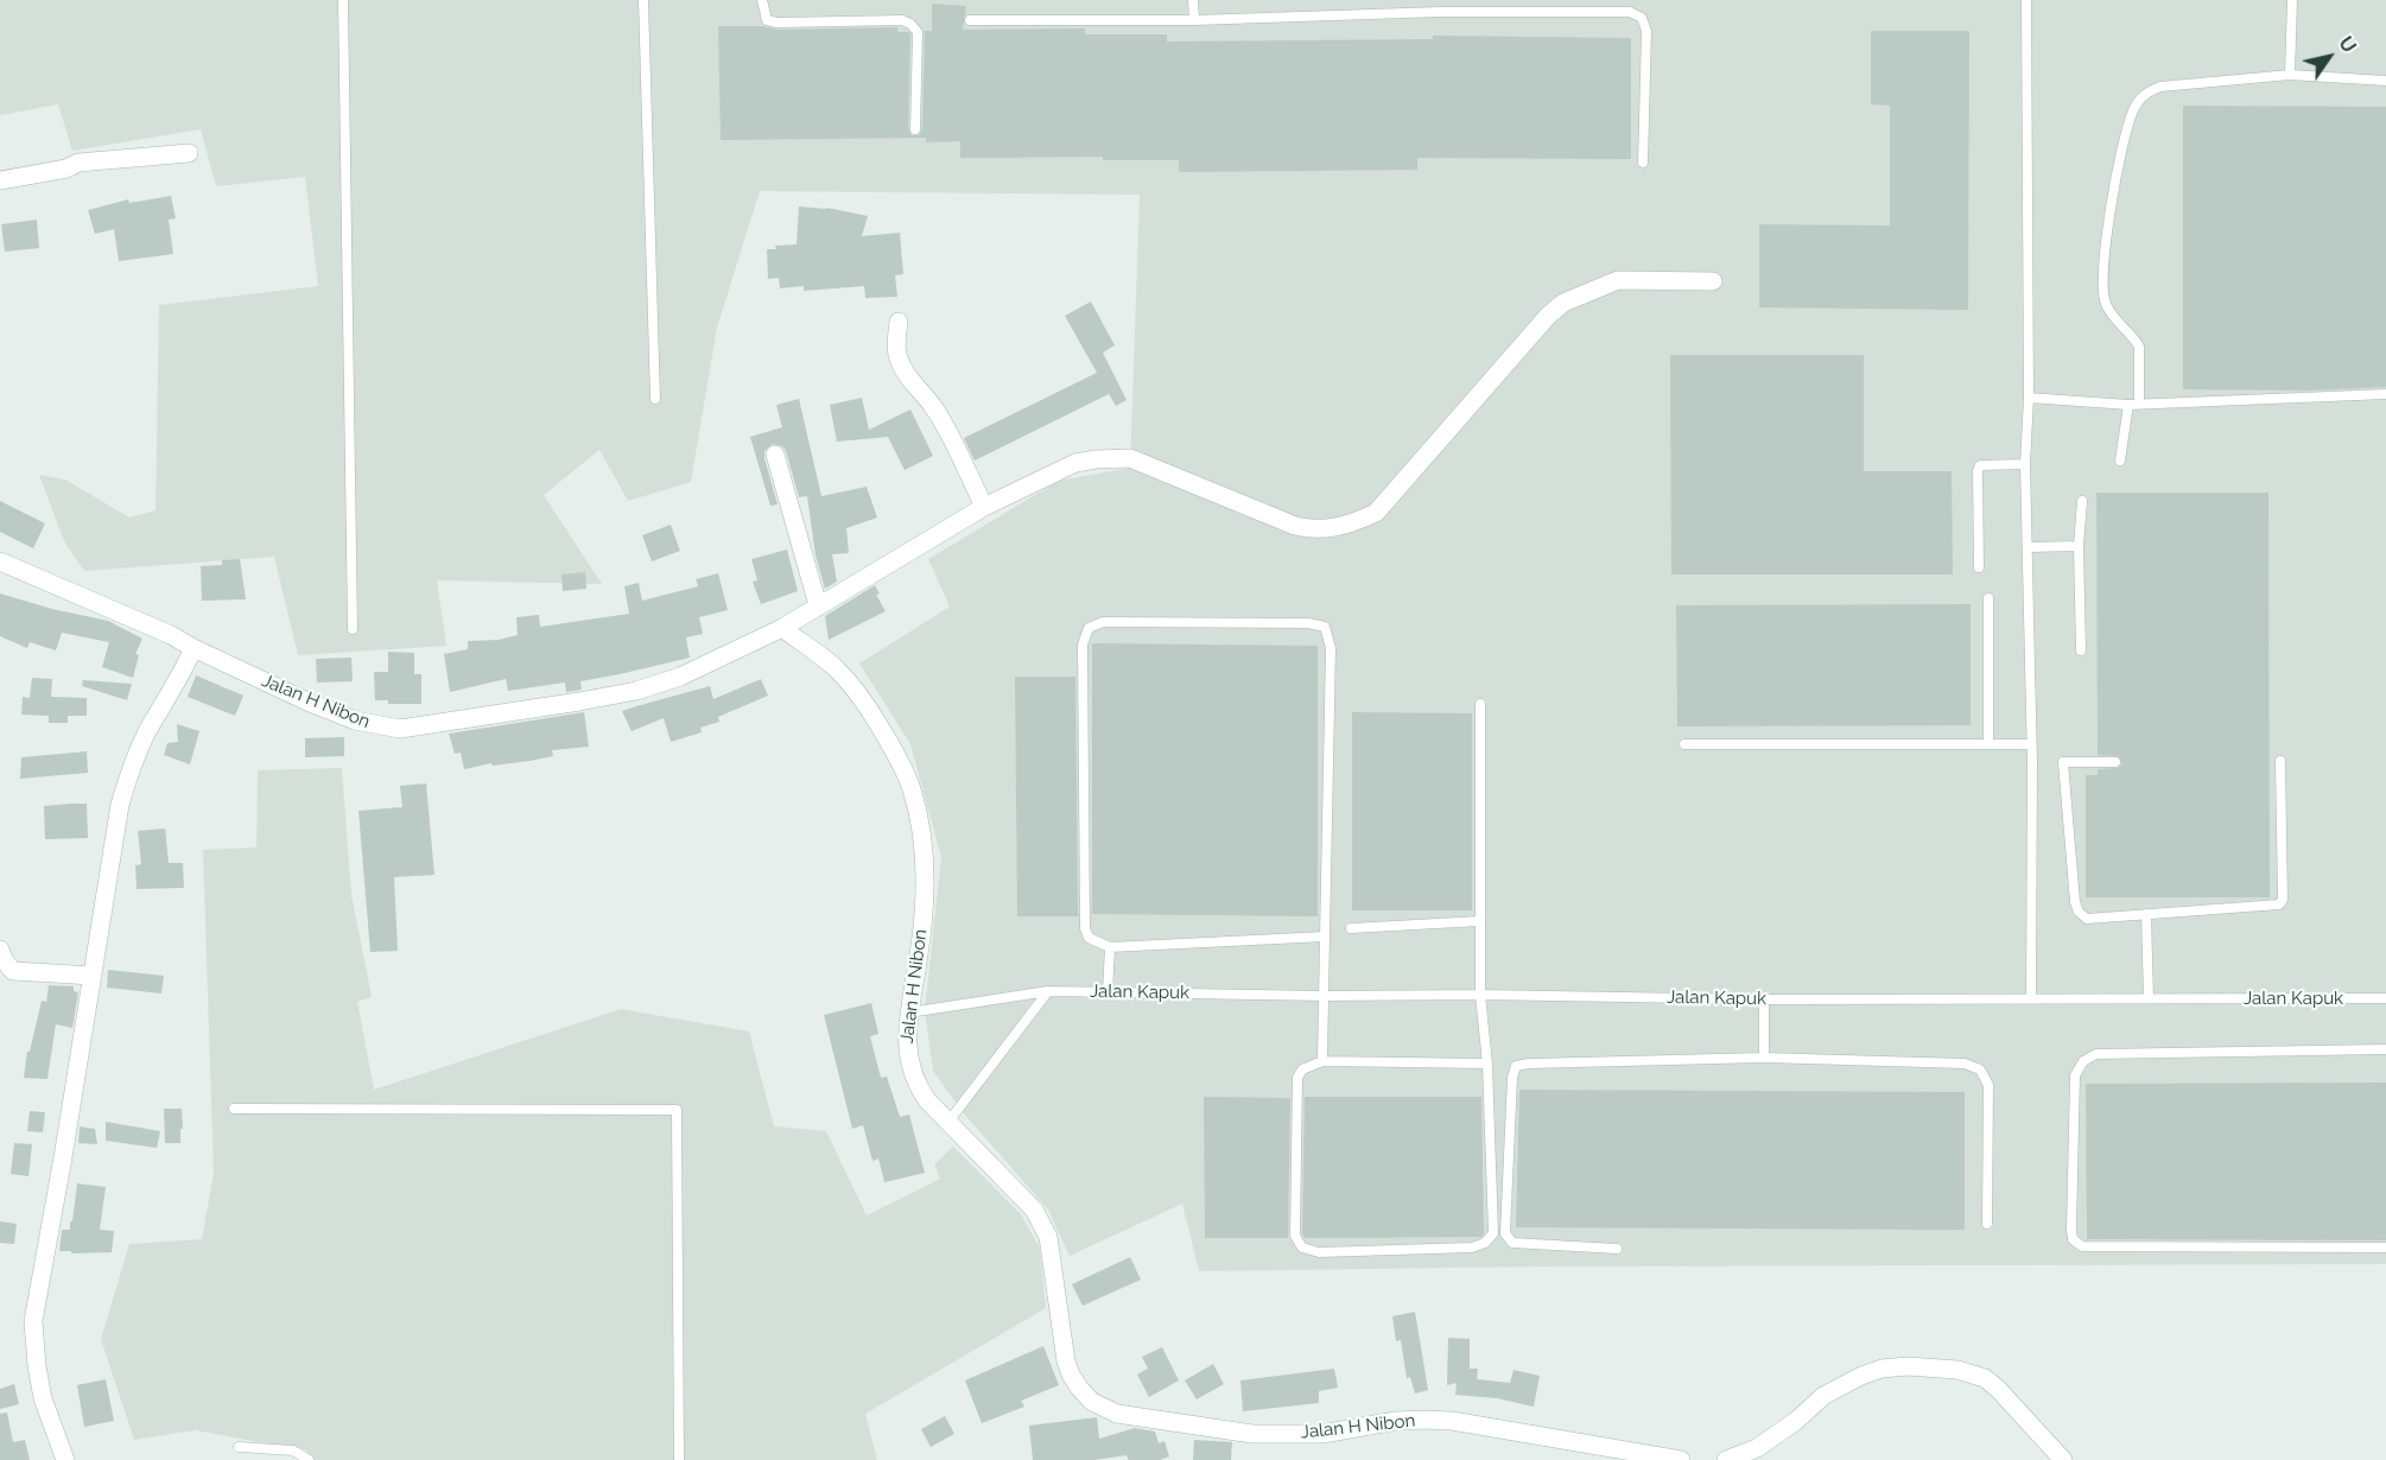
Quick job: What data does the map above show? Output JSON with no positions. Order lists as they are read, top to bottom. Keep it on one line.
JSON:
{"streets":{"street":["Jalan H Nibon"],"lane":["Jalan Kapuk"]},"crossings":[["Jalan H Nibon","Jalan Kapuk"]],"north":"top right"}
